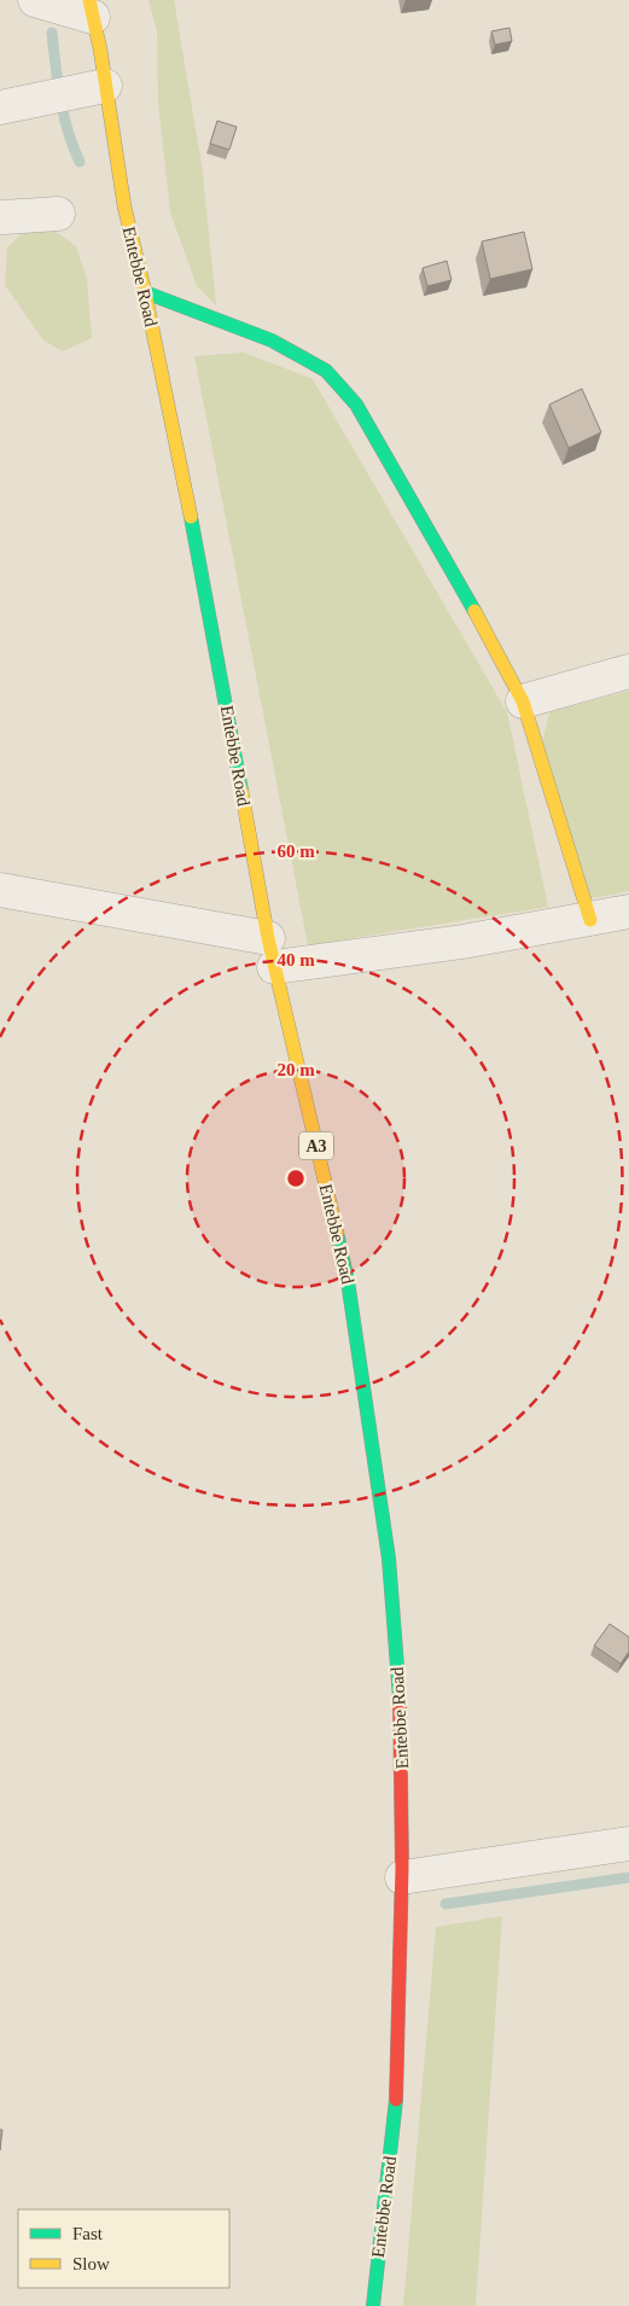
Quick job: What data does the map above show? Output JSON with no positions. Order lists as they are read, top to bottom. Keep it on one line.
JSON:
{"streets":{"main road":["Entebbe Road","A3"]},"legend":["Fast","Slow"],"rings":["60 m","40 m","20 m"]}
